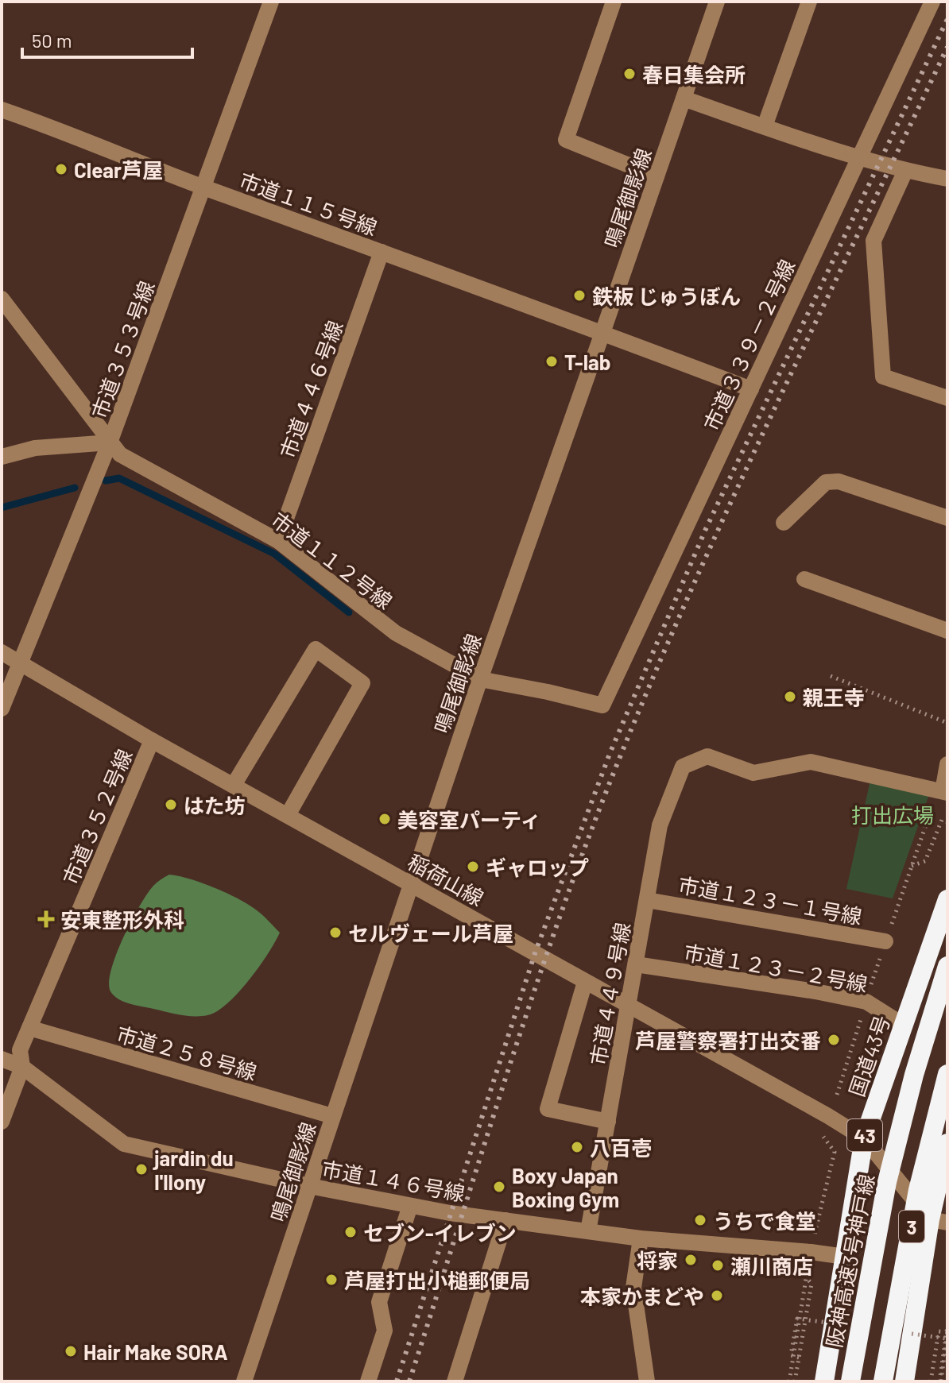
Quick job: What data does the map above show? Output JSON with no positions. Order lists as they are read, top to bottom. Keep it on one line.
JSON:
{"streets":{"highway":["国道43号","43","3","阪神高速3号神戸線"],"street":["鳴尾御影線","市道１１５号線","市道３３９－２号線","市道３５３号線","市道４４６号線","市道１１２号線","市道３５２号線","稲荷山線","市道１２３－１号線","市道１２３－２号線","市道４４９号線","市道２５８号線","市道１４６号線"]},"crossings":[["鳴尾御影線","市道１１５号線"],["鳴尾御影線","市道１１２号線"],["鳴尾御影線","稲荷山線"],["鳴尾御影線","市道２５８号線"],["鳴尾御影線","市道１４６号線"],["市道１１５号線","市道３３９－２号線"],["市道１１５号線","市道３５３号線"],["市道１１５号線","市道４４６号線"],["市道３３９－２号線","市道１１２号線"],["市道３５３号線","市道１１２号線"],["市道３５３号線","稲荷山線"],["市道４４６号線","市道１１２号線"],["市道３５２号線","稲荷山線"],["市道３５２号線","市道２５８号線"],["市道３５２号線","市道１４６号線"],["稲荷山線","市道４４９号線"],["稲荷山線","国道43号"],["市道１２３－１号線","市道４４９号線"],["市道１２３－２号線","市道４４９号線"],["市道１２３－２号線","国道43号"],["市道４４９号線","市道１４６号線"],["国道43号","市道１４６号線"]],"parks":["打出広場"],"places":{"other":["春日集会所","Clear芦屋","鉄板 じゅうぼん","T-lab","親王寺","はた坊","美容室パーティ","ギャロップ","セルヴェール芦屋","芦屋警察署打出交番","八百壱","jardin du I'llony","Boxy Japan Boxing Gym","うちで食堂","セブン-イレブン","将家","瀬川商店","芦屋打出小槌郵便局","本家かまどや","Hair Make SORA"],"health":["安東整形外科"]},"scale_bar":"50 m"}
